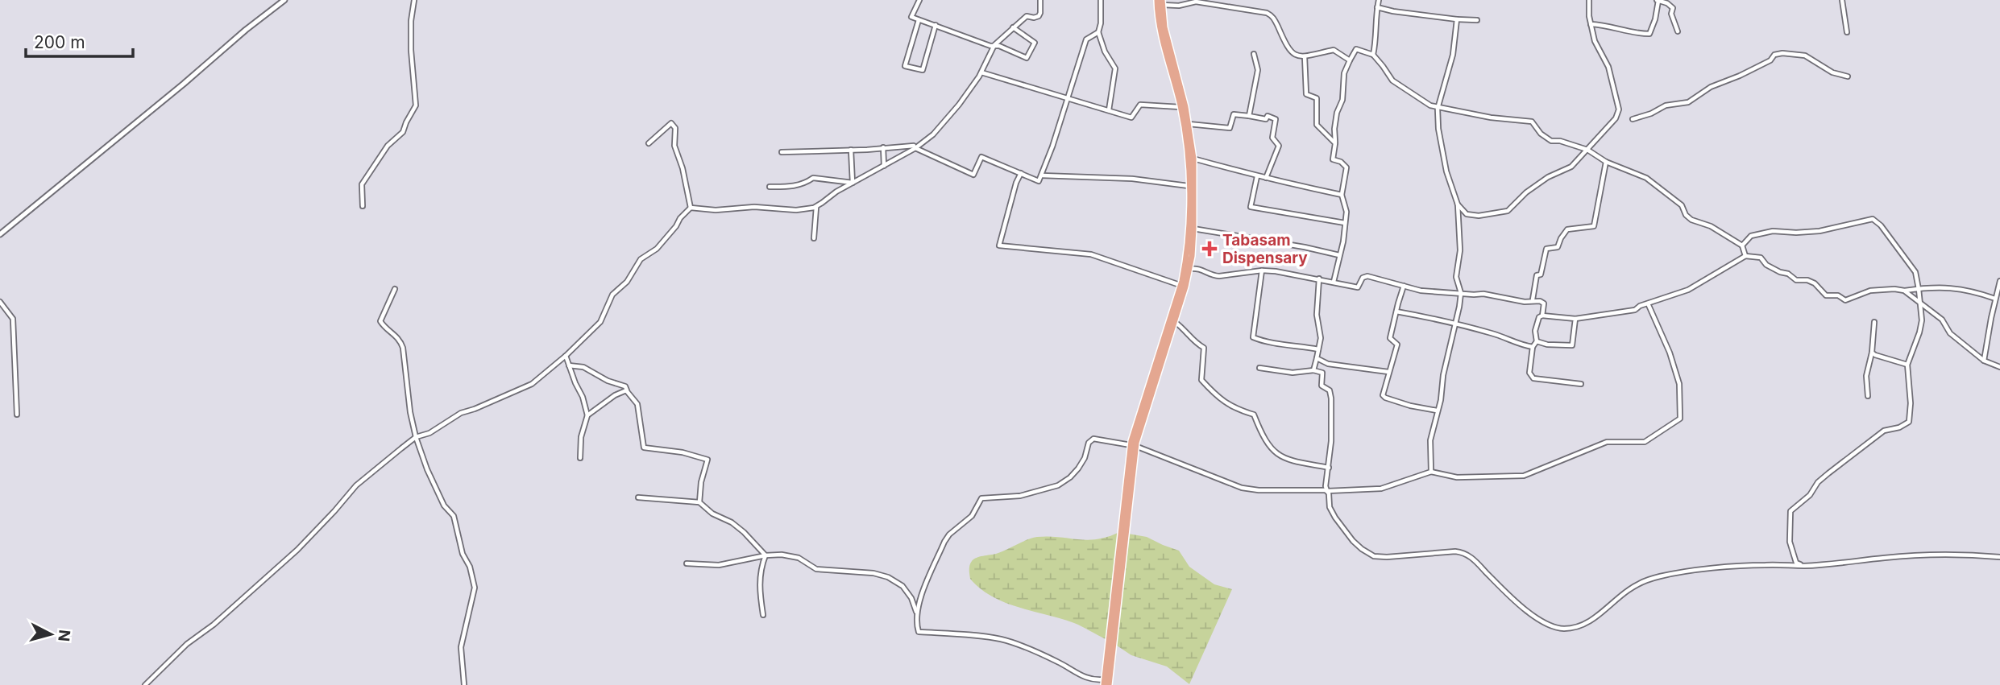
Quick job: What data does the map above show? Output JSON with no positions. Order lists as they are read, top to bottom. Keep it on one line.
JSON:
{"places":{"health":["Tabasam Dispensary"]},"scale_bar":"200 m","north":"right"}
